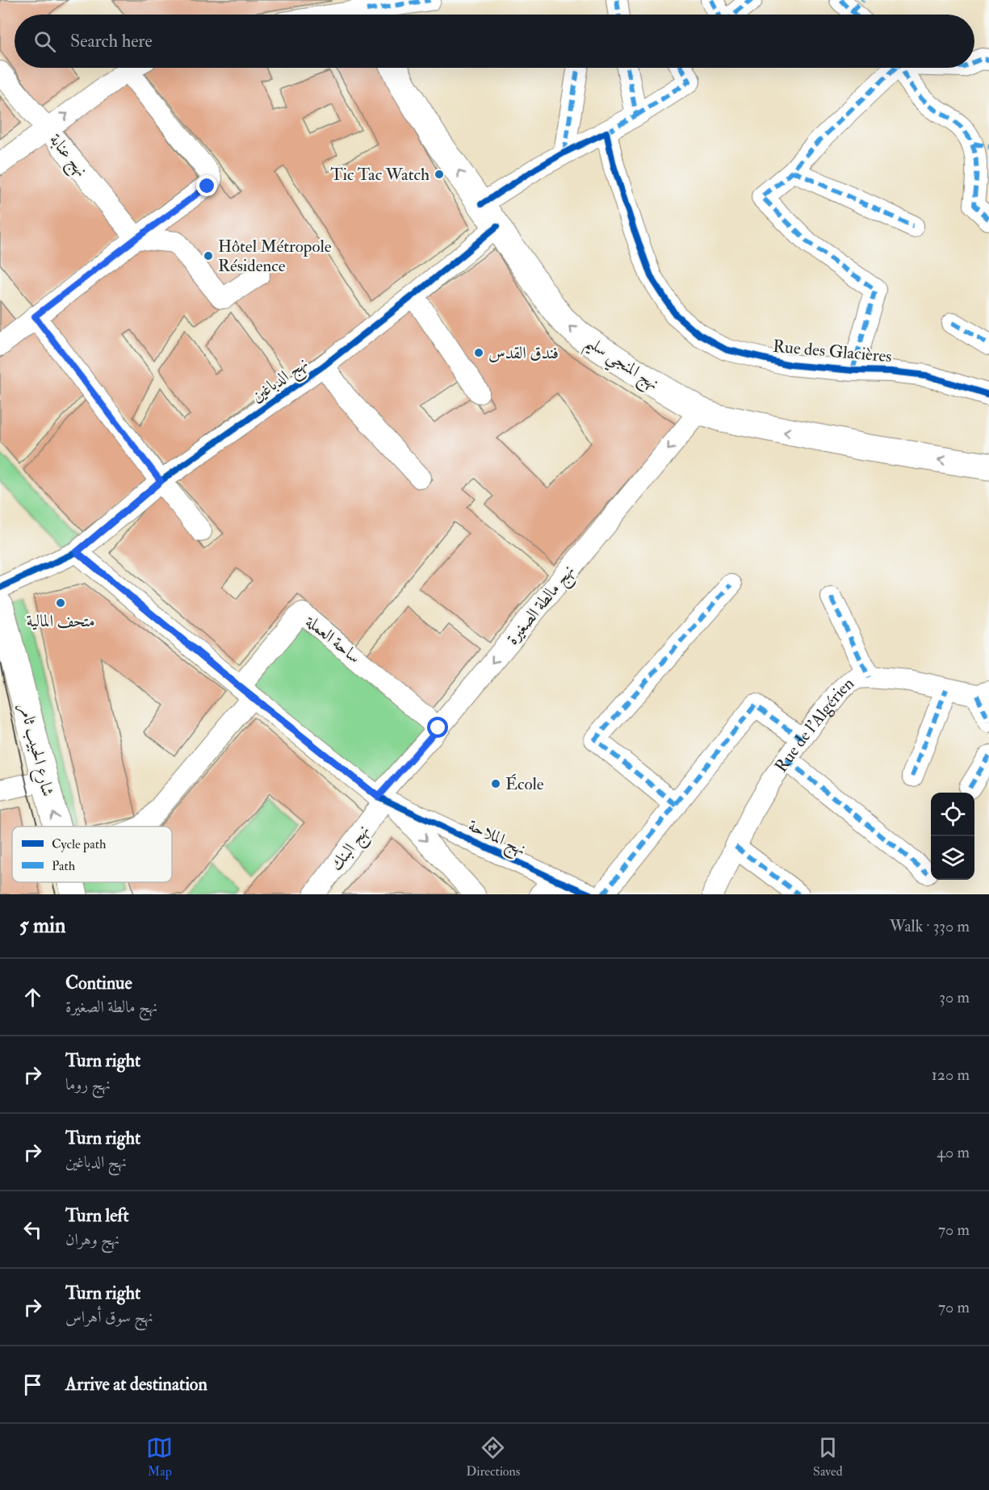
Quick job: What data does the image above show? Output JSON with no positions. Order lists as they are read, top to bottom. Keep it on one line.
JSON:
{"streets":{"main road":["نهج المنجي سليم","شارع الحبيب ثامر"],"street":["نهج عنابة","Rue des Glacières","نهج الدباغين","نهج مالطة الصغيرة","ساحة العملة","Rue de l'Algérien","نهج الملاحة","نهج البنك"]},"crossings":[["نهج المنجي سليم","نهج الدباغين"],["نهج المنجي سليم","نهج مالطة الصغيرة"],["نهج مالطة الصغيرة","ساحة العملة"],["نهج مالطة الصغيرة","نهج الملاحة"],["نهج مالطة الصغيرة","نهج البنك"],["نهج الملاحة","نهج البنك"]],"one_way":["نهج المنجي سليم","نهج مالطة الصغيرة"],"places":["Tic Tac Watch","Hôtel Métropole Résidence","فندق القدس","متحف المالية","École"],"legend":["Cycle path","Path"],"page":{"search":"Search here","heading":["5 min","Walk · 330 m"],"list":[["Continue","نهج مالطة الصغيرة","30 m"],["Turn right","نهج روما","120 m"],["Turn right","نهج الدباغين","40 m"],["Turn left","نهج وهران","70 m"],["Turn right","نهج سوق أهراس","70 m"],"Arrive at destination"],"nav":["Map","Directions","Saved"]}}
